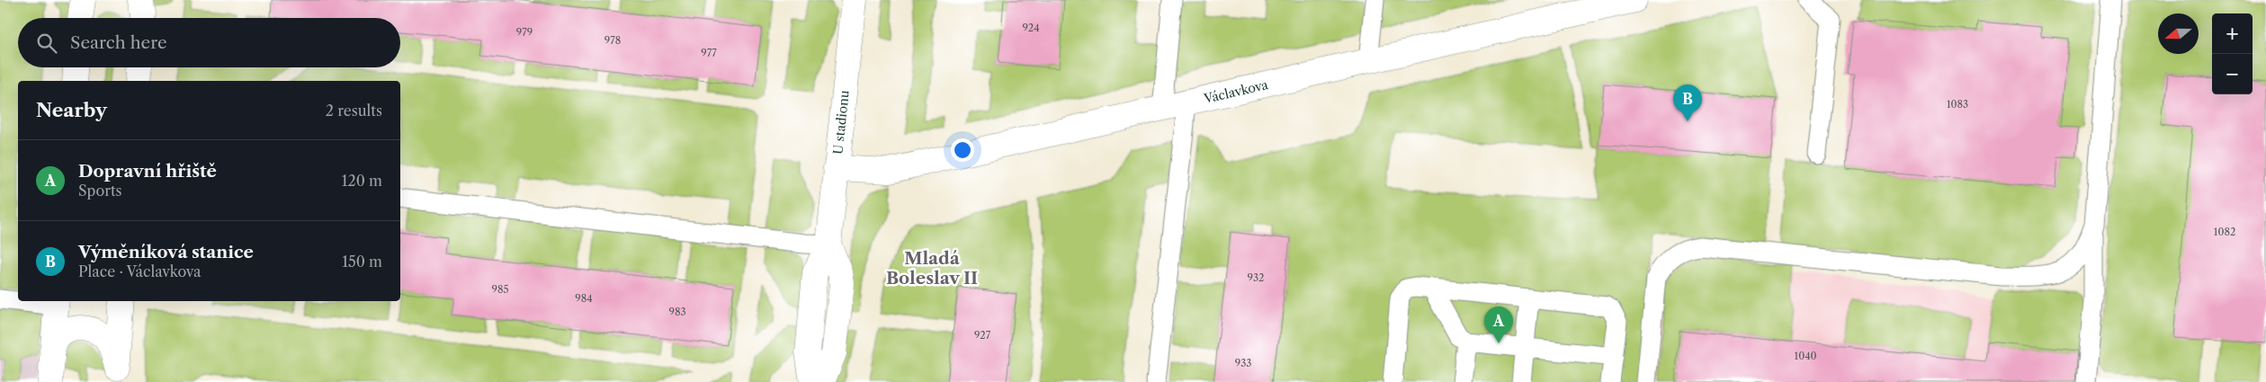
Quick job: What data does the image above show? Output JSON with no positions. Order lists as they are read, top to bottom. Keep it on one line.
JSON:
{"streets":{"street":["Václavkova","U stadionu"]},"crossings":[["Václavkova","U stadionu"]],"districts":["Mladá Boleslav II"],"house_numbers":["924","979","978","977","1083","1082","932","985","984","983","927","1040","933"],"north":"left","page":{"map_buttons":["+","−"],"search":"Search here","heading":["Nearby","2 results"],"pins":["B","A"],"list":[{"mark":"A","name":"Dopravní hřiště","note":"Sports","value":"120 m"},{"mark":"B","name":"Výměníková stanice","note":"Place · Václavkova","value":"150 m"}]}}
